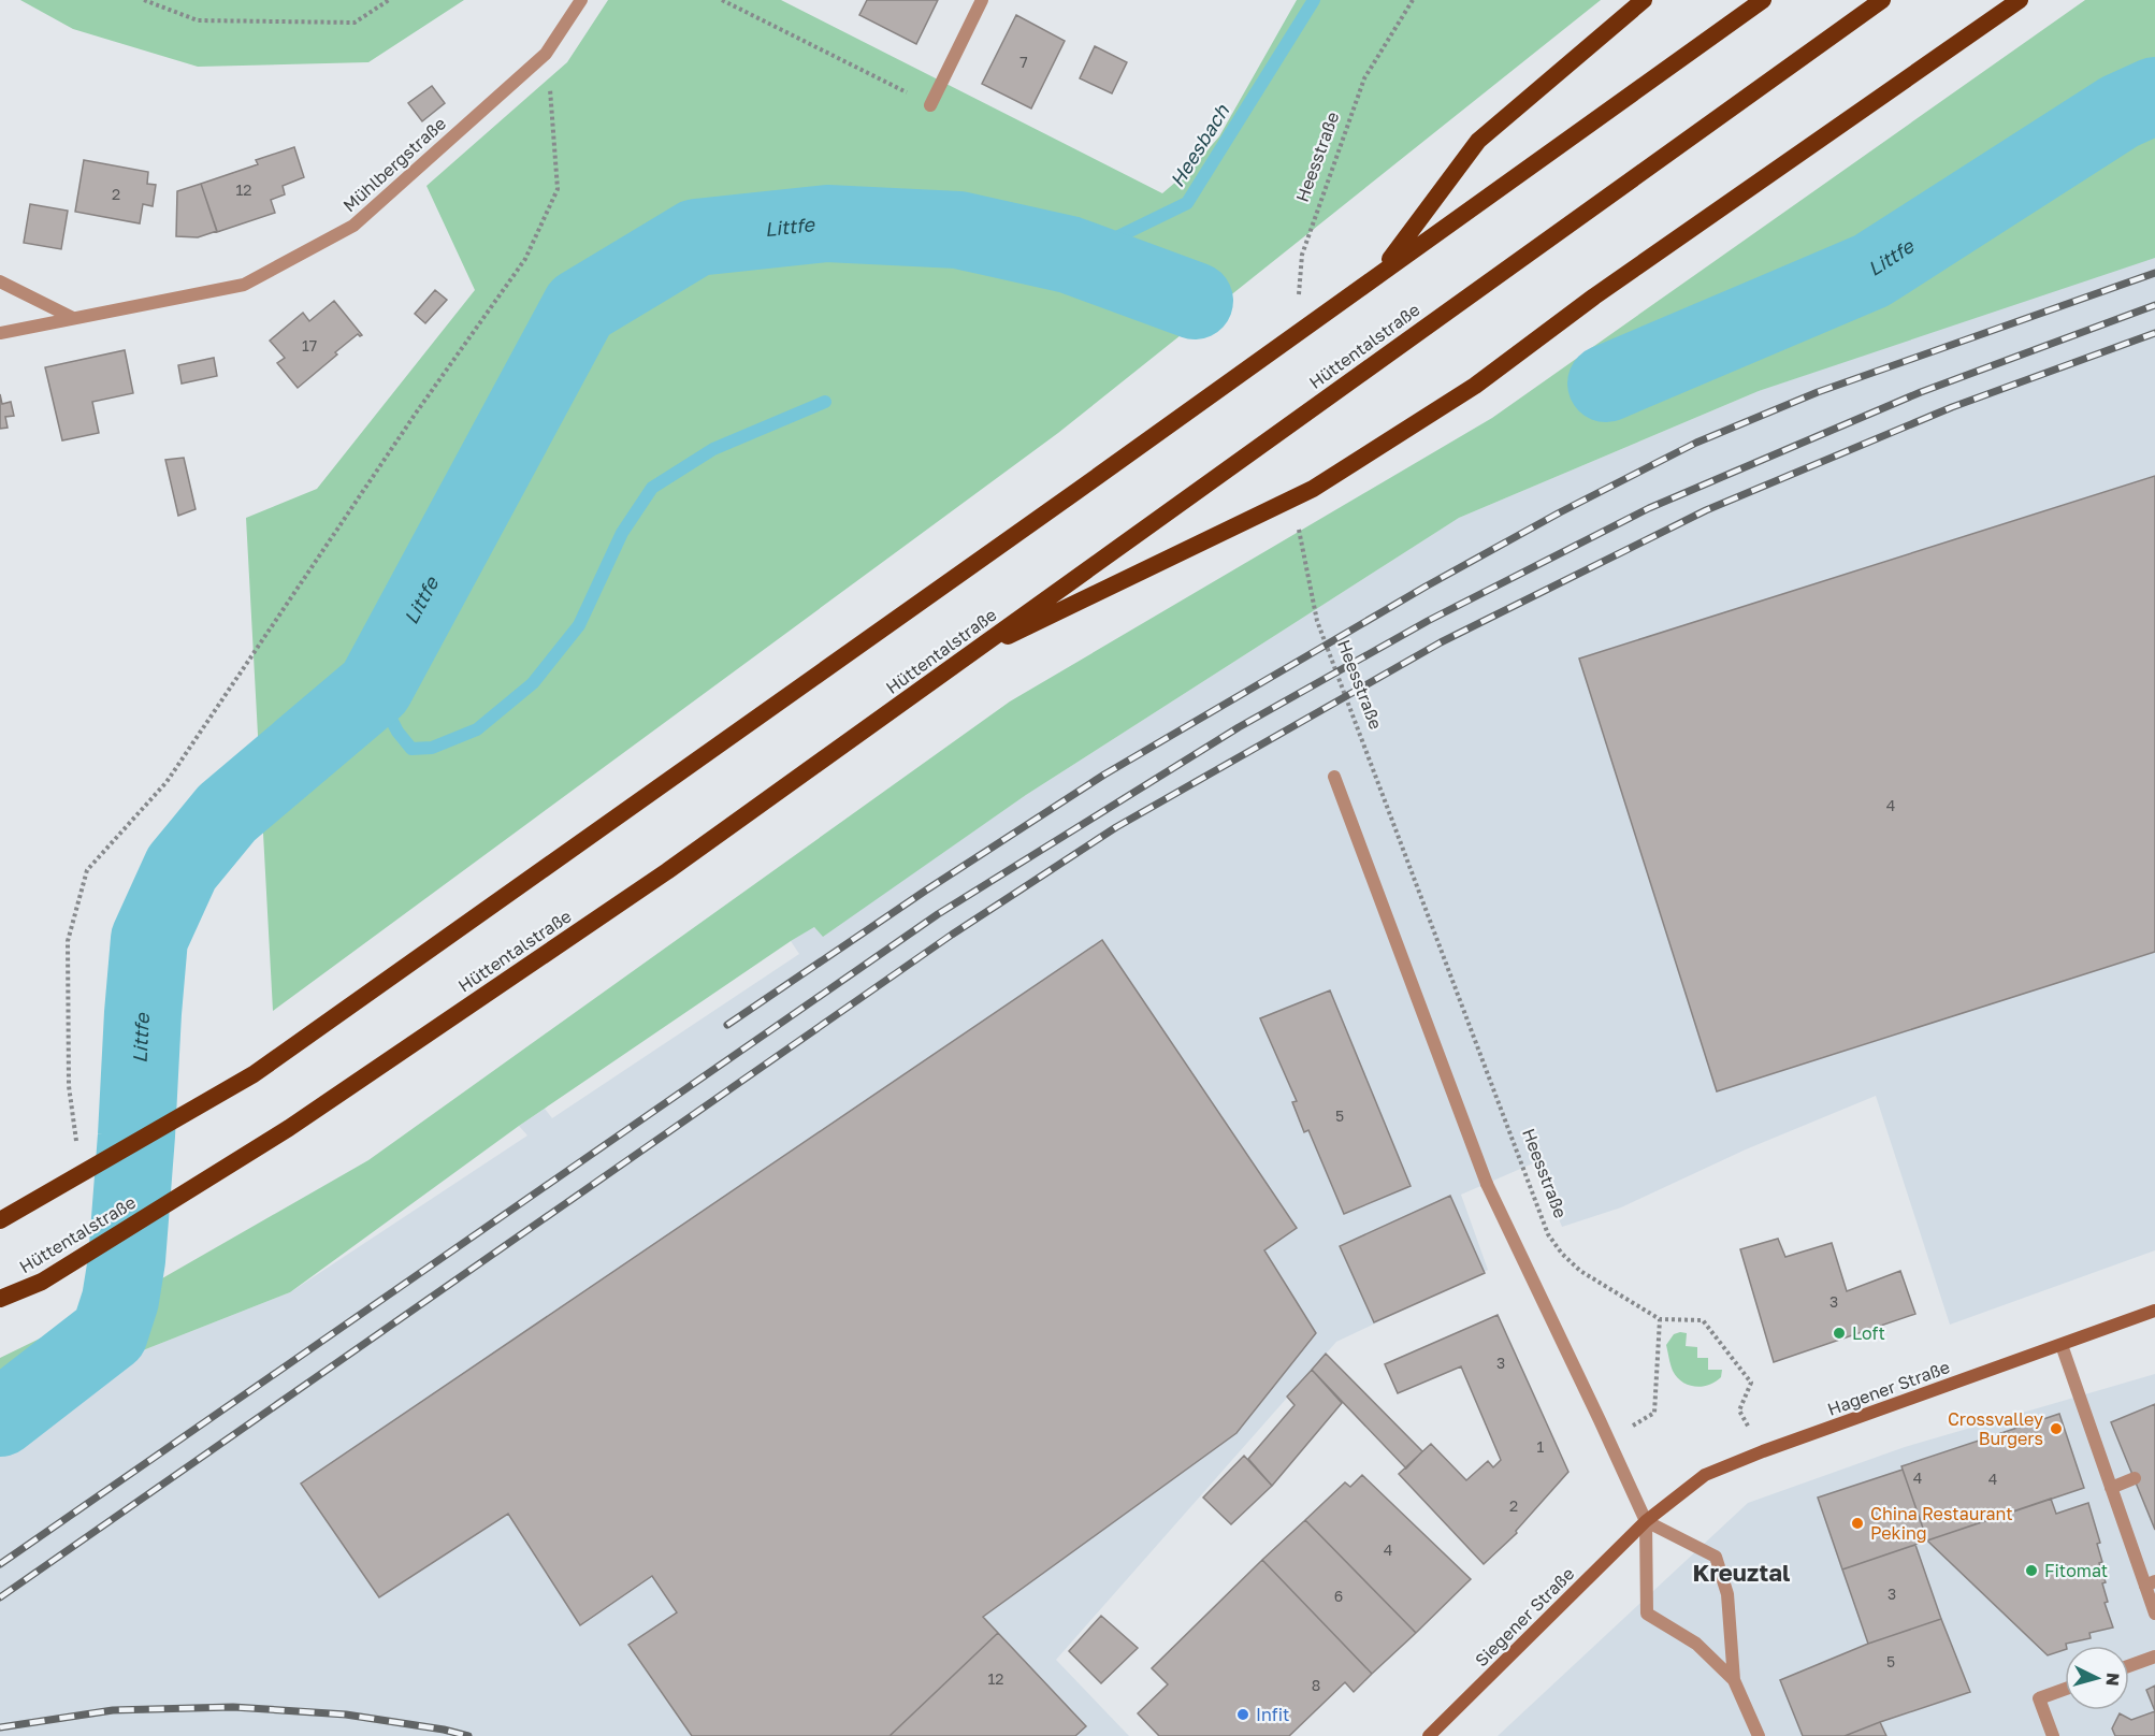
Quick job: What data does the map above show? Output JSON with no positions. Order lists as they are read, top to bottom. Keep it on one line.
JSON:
{"streets":{"highway":["Hüttentalstraße"],"main road":["Hagener Straße","Siegener Straße"],"street":["Mühlbergstraße"],"path":["Heesstraße"]},"crossings":[["Heesstraße","Hagener Straße"],["Hagener Straße","Siegener Straße"]],"districts":["Kreuztal"],"water":["Heesbach","Littfe"],"places":["Loft","Crossvalley Burgers","China Restaurant Peking","Fitomat","Infit"],"house_numbers":["7","12","2","17","4","5","3","3","1","4","4","2","4","3","6","5","12","8"],"north":"right"}
